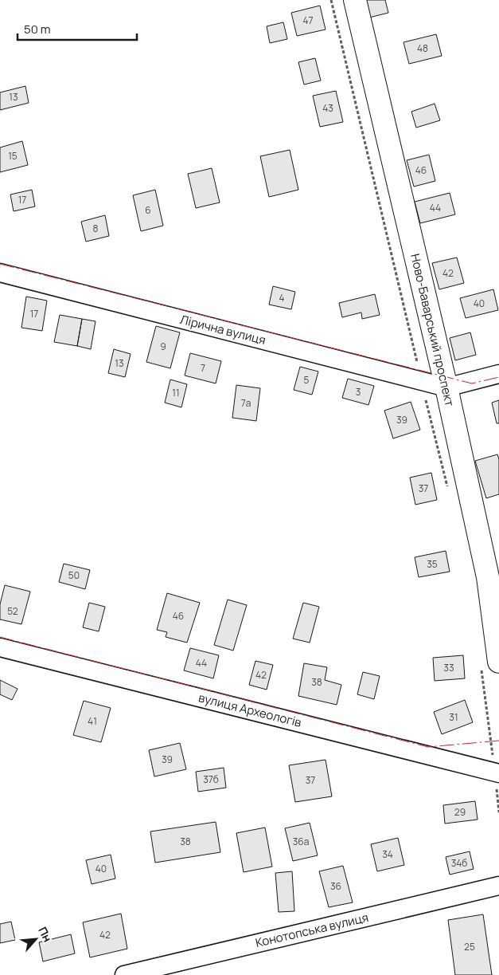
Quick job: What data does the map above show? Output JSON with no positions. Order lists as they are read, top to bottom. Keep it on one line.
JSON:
{"streets":{"main road":["Ново-Баварський проспект"],"street":["Лірична вулиця","вулиця Археологів","Конотопська вулиця"]},"crossings":[["Лірична вулиця","Ново-Баварський проспект"]],"house_numbers":["47","48","13","43","15","46","17","44","6","8","42","4","40","17","9","13","7","5","3","11","7а","39","37","35","50","52","46","44","33","42","38","31","41","39","37б","37","29","38","36а","34","34б","40","36","42","25"],"scale_bar":"50 m","north":"top right"}
